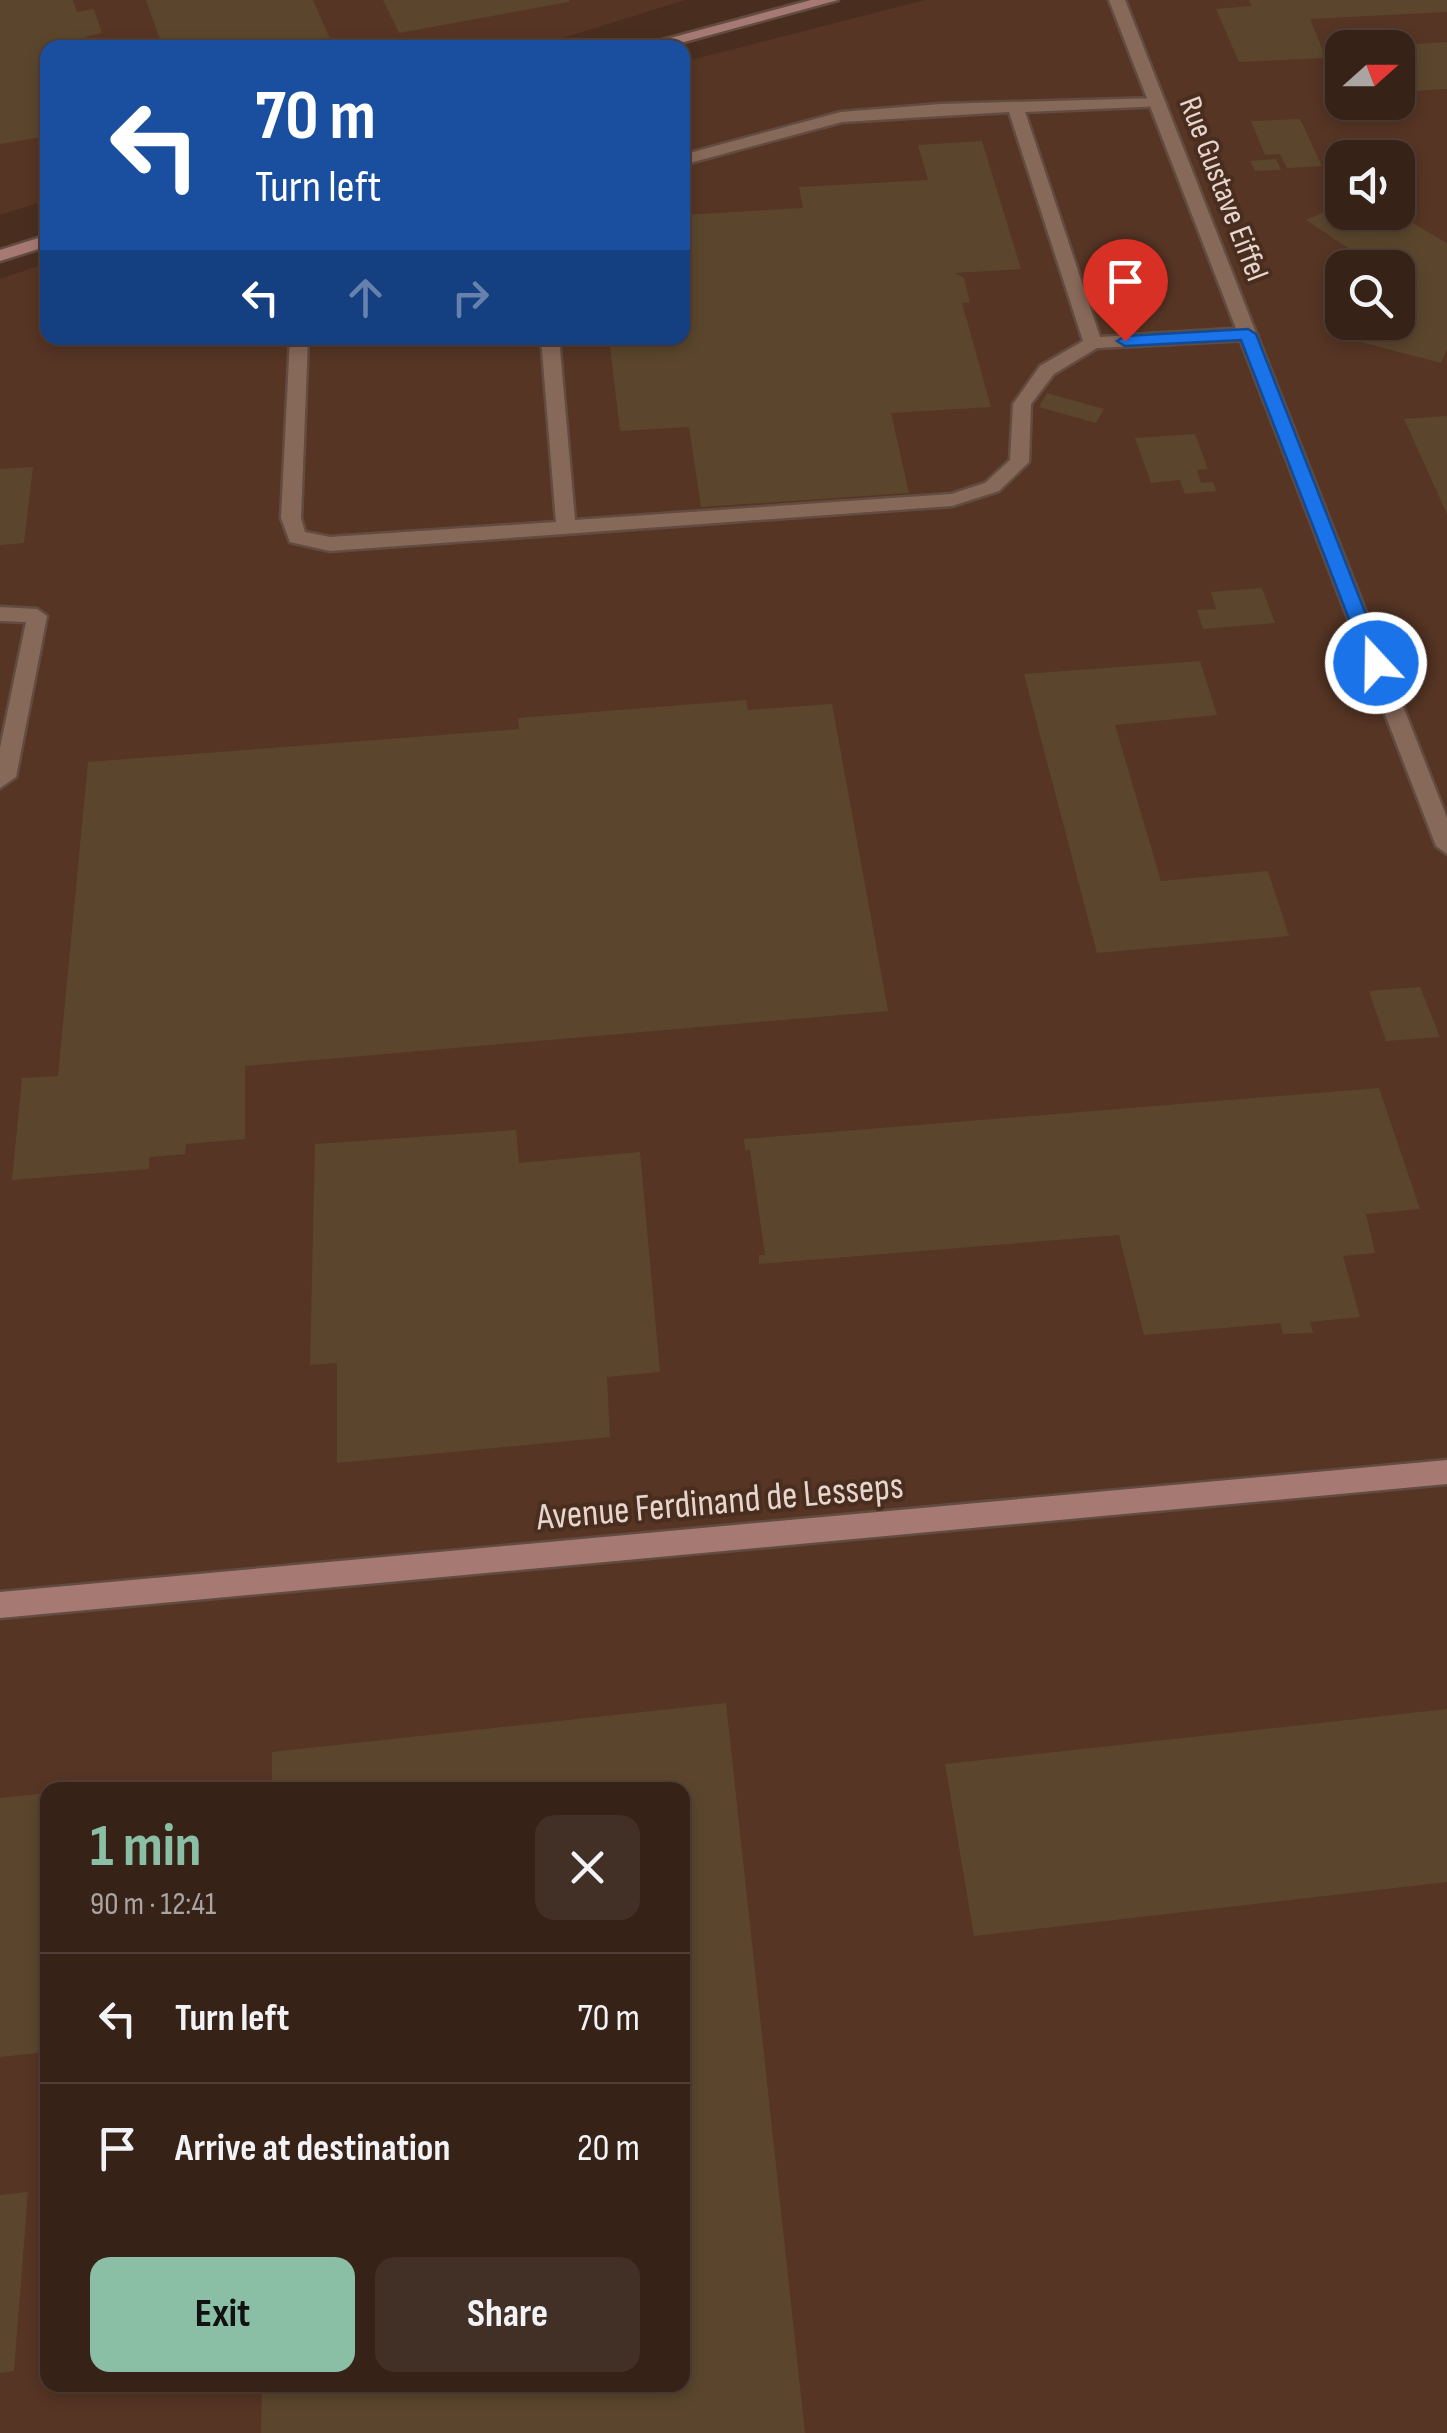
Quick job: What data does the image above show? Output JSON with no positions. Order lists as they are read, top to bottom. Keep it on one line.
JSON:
{"streets":{"main road":["Avenue Ferdinand de Lesseps"],"street":["Rue Gustave Eiffel"]},"north":"right","page":{"turn":["70 m","Turn left"],"heading":["1 min","90 m · 12:41"],"list":[{"name":"Turn left","value":"70 m"},{"name":"Arrive at destination","value":"20 m"}],"buttons":["Exit","Share"]}}
